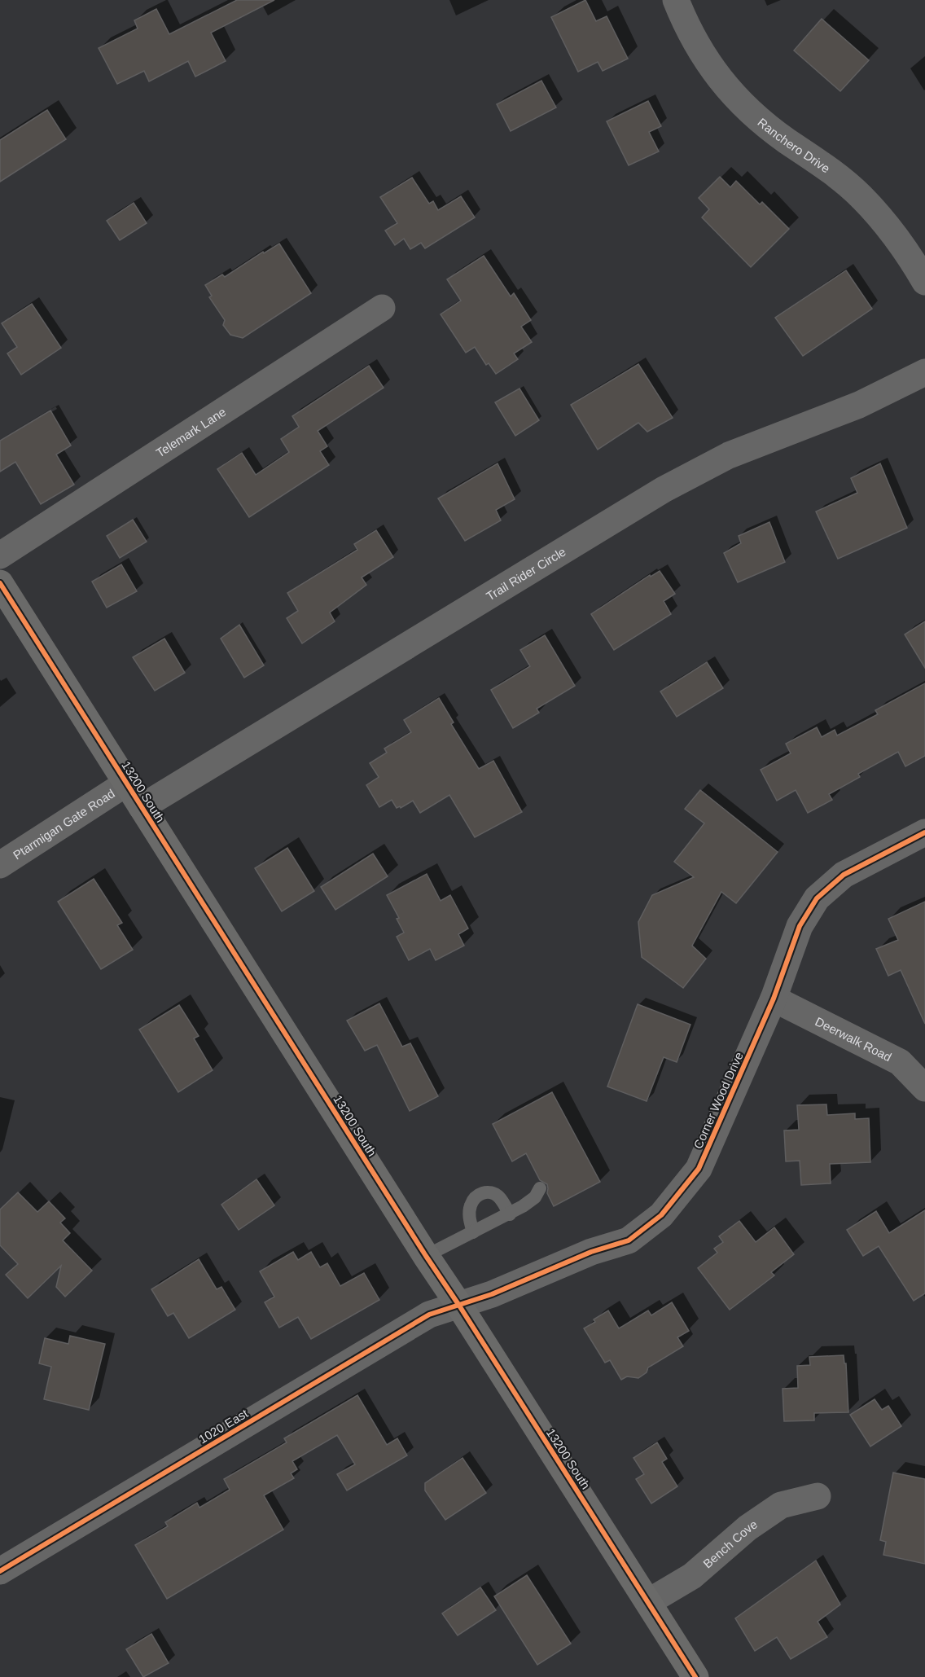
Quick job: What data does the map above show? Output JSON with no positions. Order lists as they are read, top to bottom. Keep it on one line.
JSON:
{"streets":{"street":["Ranchero Drive","Telemark Lane","Trail Rider Circle","13200 South","Ptarmigan Gate Road","Deerwalk Road","Corner Wood Drive","1020 East","Bench Cove"]},"crossings":[["Trail Rider Circle","13200 South"],["13200 South","Ptarmigan Gate Road"],["13200 South","Corner Wood Drive"],["13200 South","1020 East"],["13200 South","Bench Cove"],["Deerwalk Road","Corner Wood Drive"],["Corner Wood Drive","1020 East"]]}
